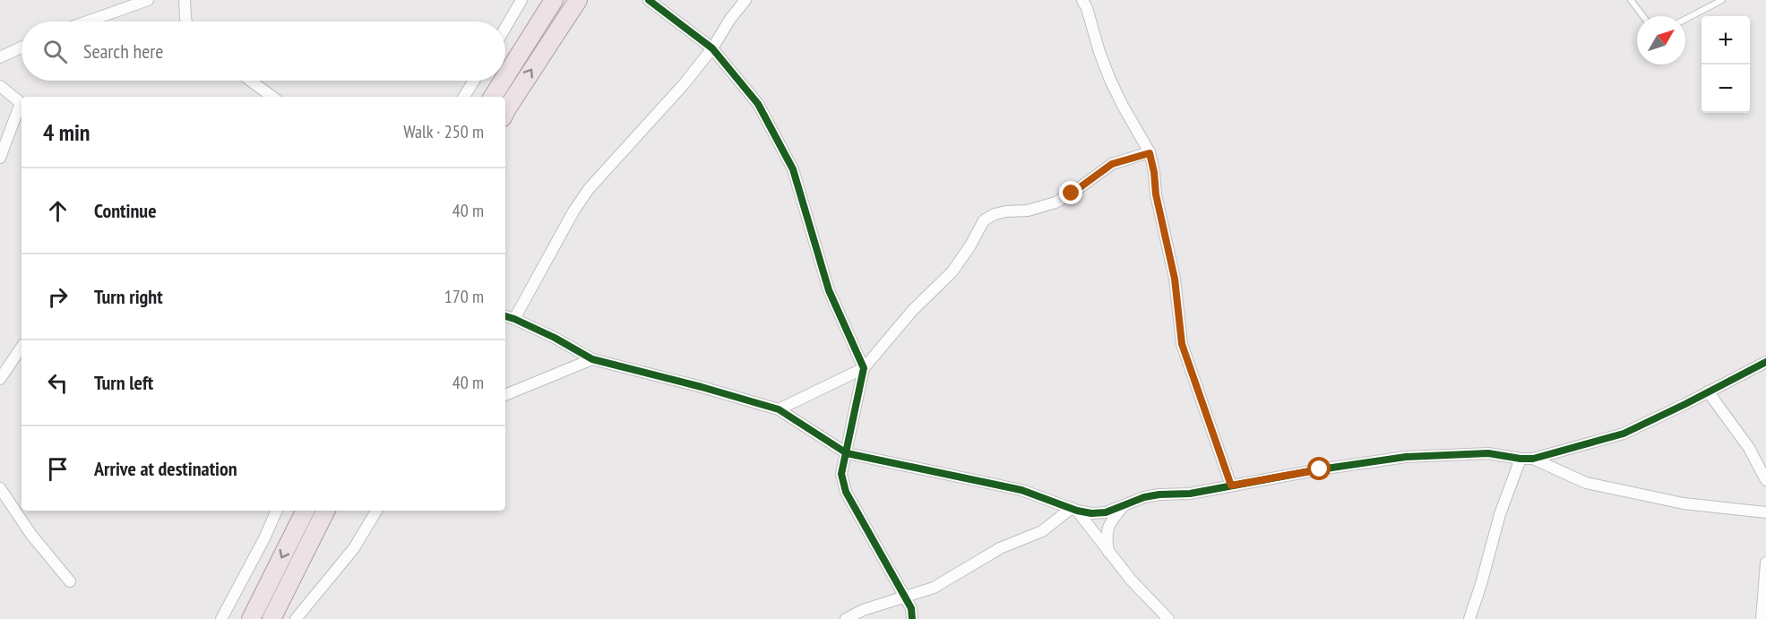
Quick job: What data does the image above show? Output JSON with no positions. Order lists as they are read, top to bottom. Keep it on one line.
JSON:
{"north":"top right","page":{"map_buttons":["+","−"],"search":"Search here","heading":["4 min","Walk · 250 m"],"list":[["Continue","40 m"],["Turn right","170 m"],["Turn left","40 m"],"Arrive at destination"]}}
